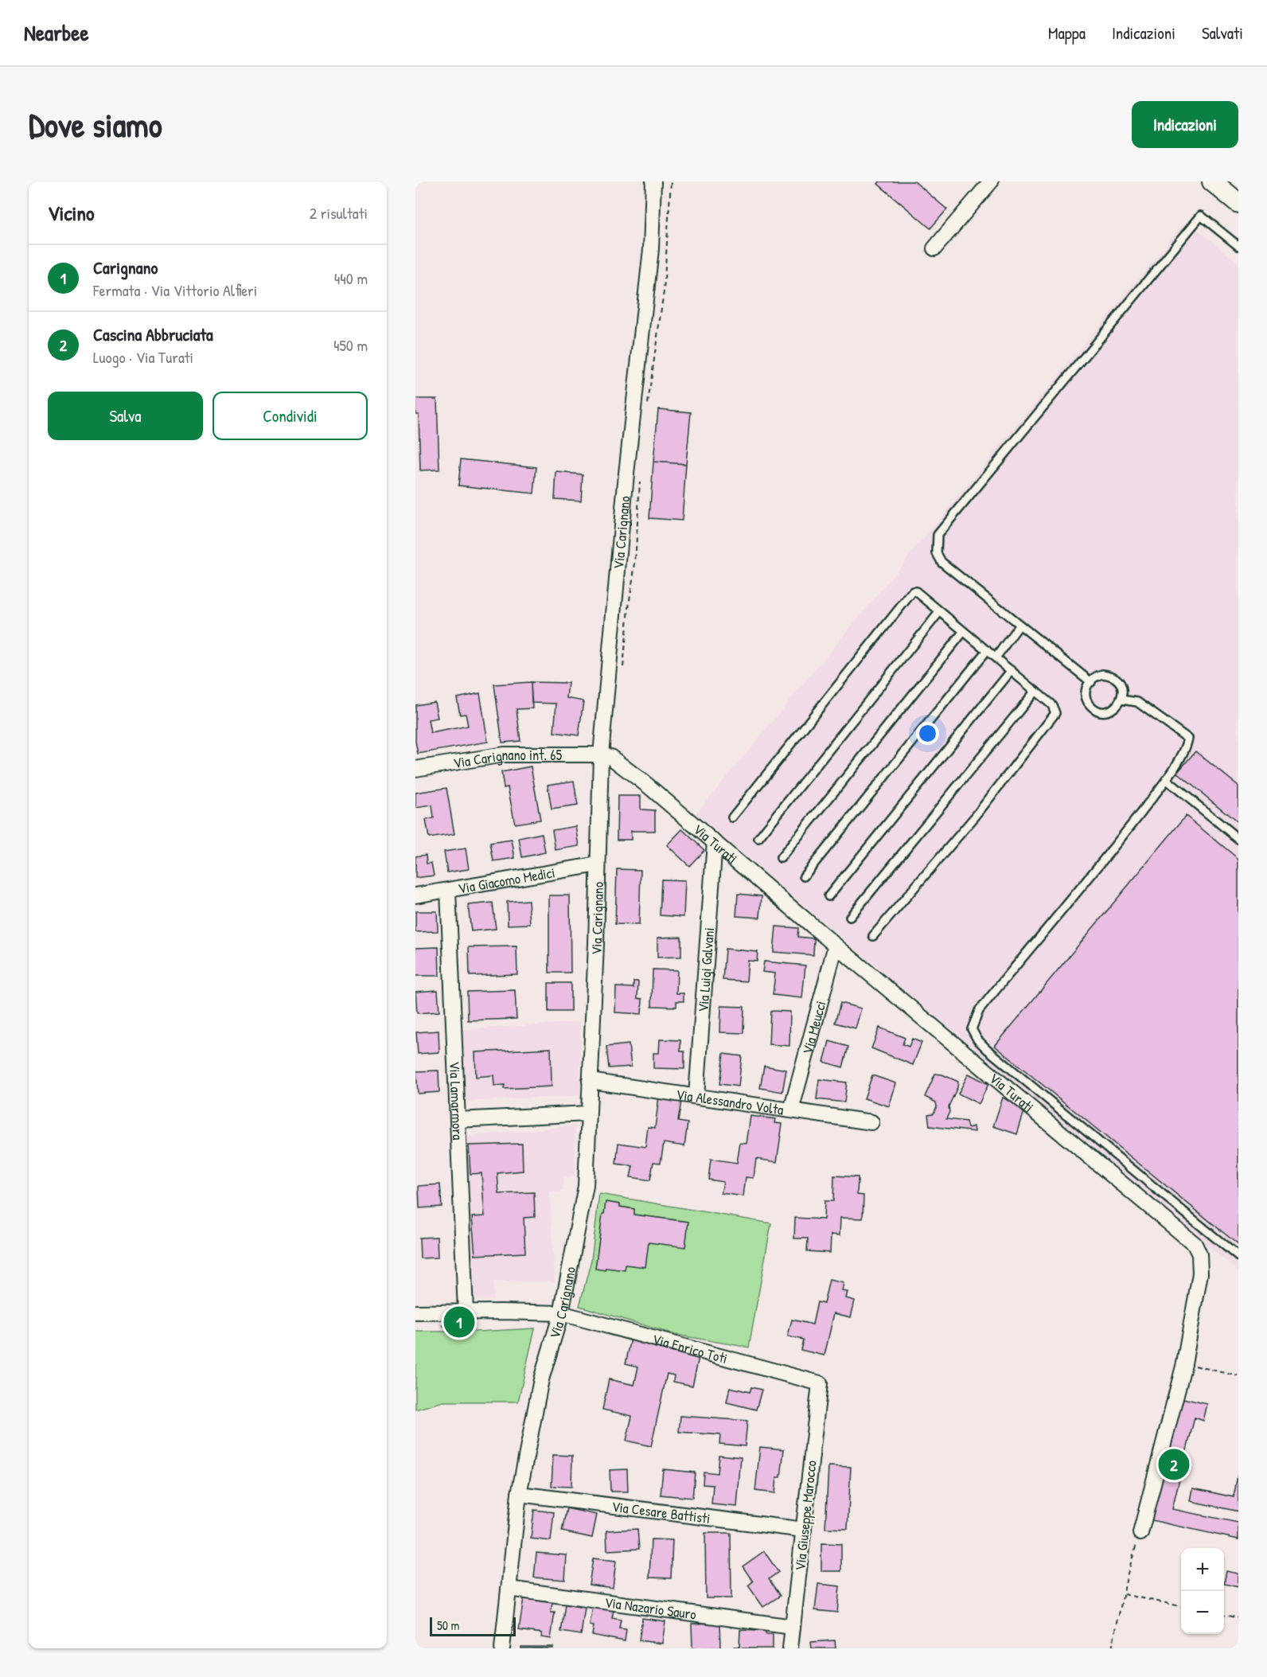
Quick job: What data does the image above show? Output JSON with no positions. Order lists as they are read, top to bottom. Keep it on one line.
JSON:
{"streets":{"street":["Via Carignano","Via Carignano int. 65","Via Turati","Via Giacomo Medici","Via Luigi Galvani","Via Meucci","Via Lamarmora","Via Alessandro Volta","Via Enrico Toti","Via Cesare Battisti","Via Giuseppe Marocco","Via Nazario Sauro"]},"crossings":[["Via Carignano","Via Carignano int. 65"],["Via Carignano","Via Turati"],["Via Carignano","Via Giacomo Medici"],["Via Carignano","Via Alessandro Volta"],["Via Carignano","Via Enrico Toti"],["Via Carignano","Via Cesare Battisti"],["Via Carignano","Via Nazario Sauro"],["Via Carignano int. 65","Via Turati"],["Via Turati","Via Luigi Galvani"],["Via Turati","Via Meucci"],["Via Giacomo Medici","Via Lamarmora"],["Via Luigi Galvani","Via Alessandro Volta"],["Via Meucci","Via Alessandro Volta"],["Via Lamarmora","Via Enrico Toti"],["Via Enrico Toti","Via Giuseppe Marocco"],["Via Cesare Battisti","Via Giuseppe Marocco"],["Via Giuseppe Marocco","Via Nazario Sauro"]],"scale_bar":"50 m","page":{"header":"Nearbee","nav":["Mappa","Indicazioni","Salvati"],"buttons":["Indicazioni",["Salva","Condividi"]],"title":"Dove siamo","heading":["Vicino","2 risultati"],"list":[{"mark":"1","name":"Carignano","note":"Fermata · Via Vittorio Alfieri","value":"440 m"},{"mark":"2","name":"Cascina Abbruciata","note":"Luogo · Via Turati","value":"450 m"}],"pins":["1","2"],"map_buttons":["+","−"],"scale":"50 m"}}
